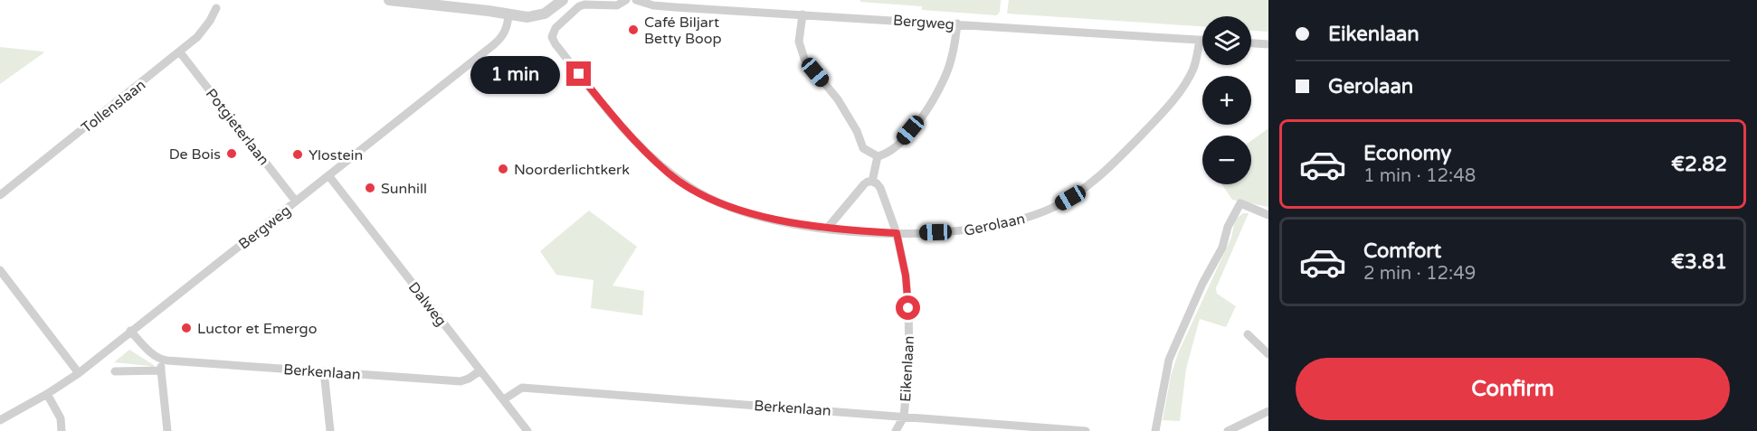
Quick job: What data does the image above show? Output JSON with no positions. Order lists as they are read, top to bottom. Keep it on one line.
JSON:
{"streets":{"street":["Bergweg","Tollenslaan","Potgieterlaan","Gerolaan","Dalweg","Eikenlaan","Berkenlaan"]},"crossings":[["Bergweg","Potgieterlaan"],["Bergweg","Gerolaan"],["Bergweg","Dalweg"],["Tollenslaan","Potgieterlaan"],["Gerolaan","Eikenlaan"],["Dalweg","Berkenlaan"],["Eikenlaan","Berkenlaan"]],"places":["Café Biljart Betty Boop","De Bois","Ylostein","Noorderlichtkerk","Sunhill","Luctor et Emergo"],"page":{"banner":["Eikenlaan","Gerolaan"],"map_buttons":["+","−"],"bubble":"1 min","list":[{"name":"Economy","note":"1 min · 12:48","value":"€2.82"},{"name":"Comfort","note":"2 min · 12:49","value":"€3.81"}],"buttons":"Confirm"}}
